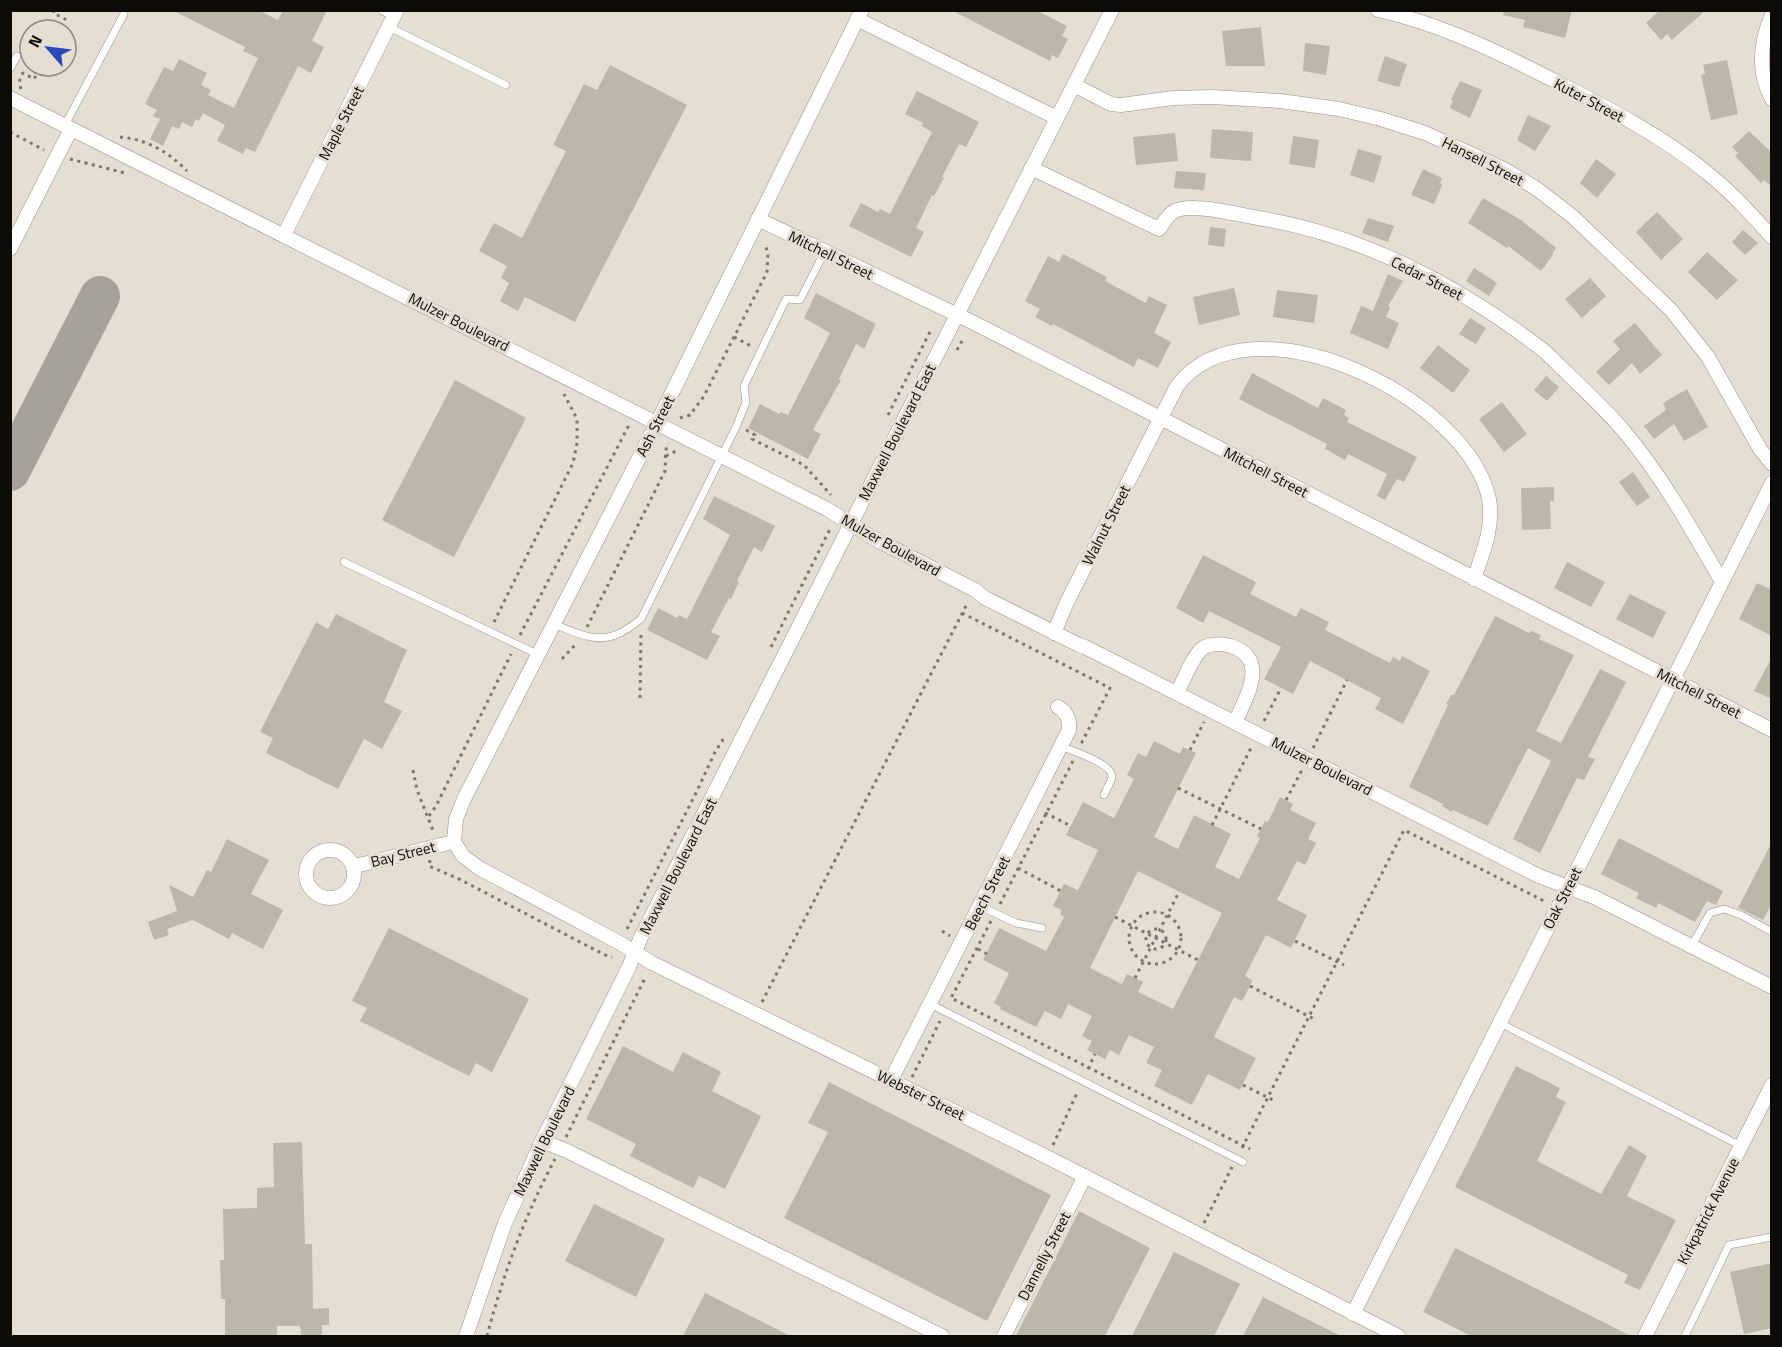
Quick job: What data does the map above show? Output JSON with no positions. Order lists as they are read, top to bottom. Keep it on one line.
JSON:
{"streets":{"street":["Kuter Street","Maple Street","Hansell Street","Mitchell Street","Cedar Street","Mulzer Boulevard","Ash Street","Maxwell Boulevard East","Walnut Street","Bay Street","Beech Street","Oak Street","Webster Street","Maxwell Boulevard","Kirkpatrick Avenue","Dannelly Street"]},"crossings":[["Maple Street","Mulzer Boulevard"],["Hansell Street","Maxwell Boulevard East"],["Mitchell Street","Ash Street"],["Mitchell Street","Maxwell Boulevard East"],["Mitchell Street","Walnut Street"],["Mitchell Street","Oak Street"],["Cedar Street","Maxwell Boulevard East"],["Cedar Street","Oak Street"],["Mulzer Boulevard","Ash Street"],["Mulzer Boulevard","Maxwell Boulevard East"],["Mulzer Boulevard","Walnut Street"],["Mulzer Boulevard","Oak Street"],["Ash Street","Bay Street"],["Ash Street","Webster Street"],["Maxwell Boulevard East","Webster Street"],["Maxwell Boulevard East","Maxwell Boulevard"],["Bay Street","Webster Street"],["Beech Street","Webster Street"],["Oak Street","Webster Street"],["Webster Street","Maxwell Boulevard"],["Webster Street","Dannelly Street"]],"north":"top left"}
